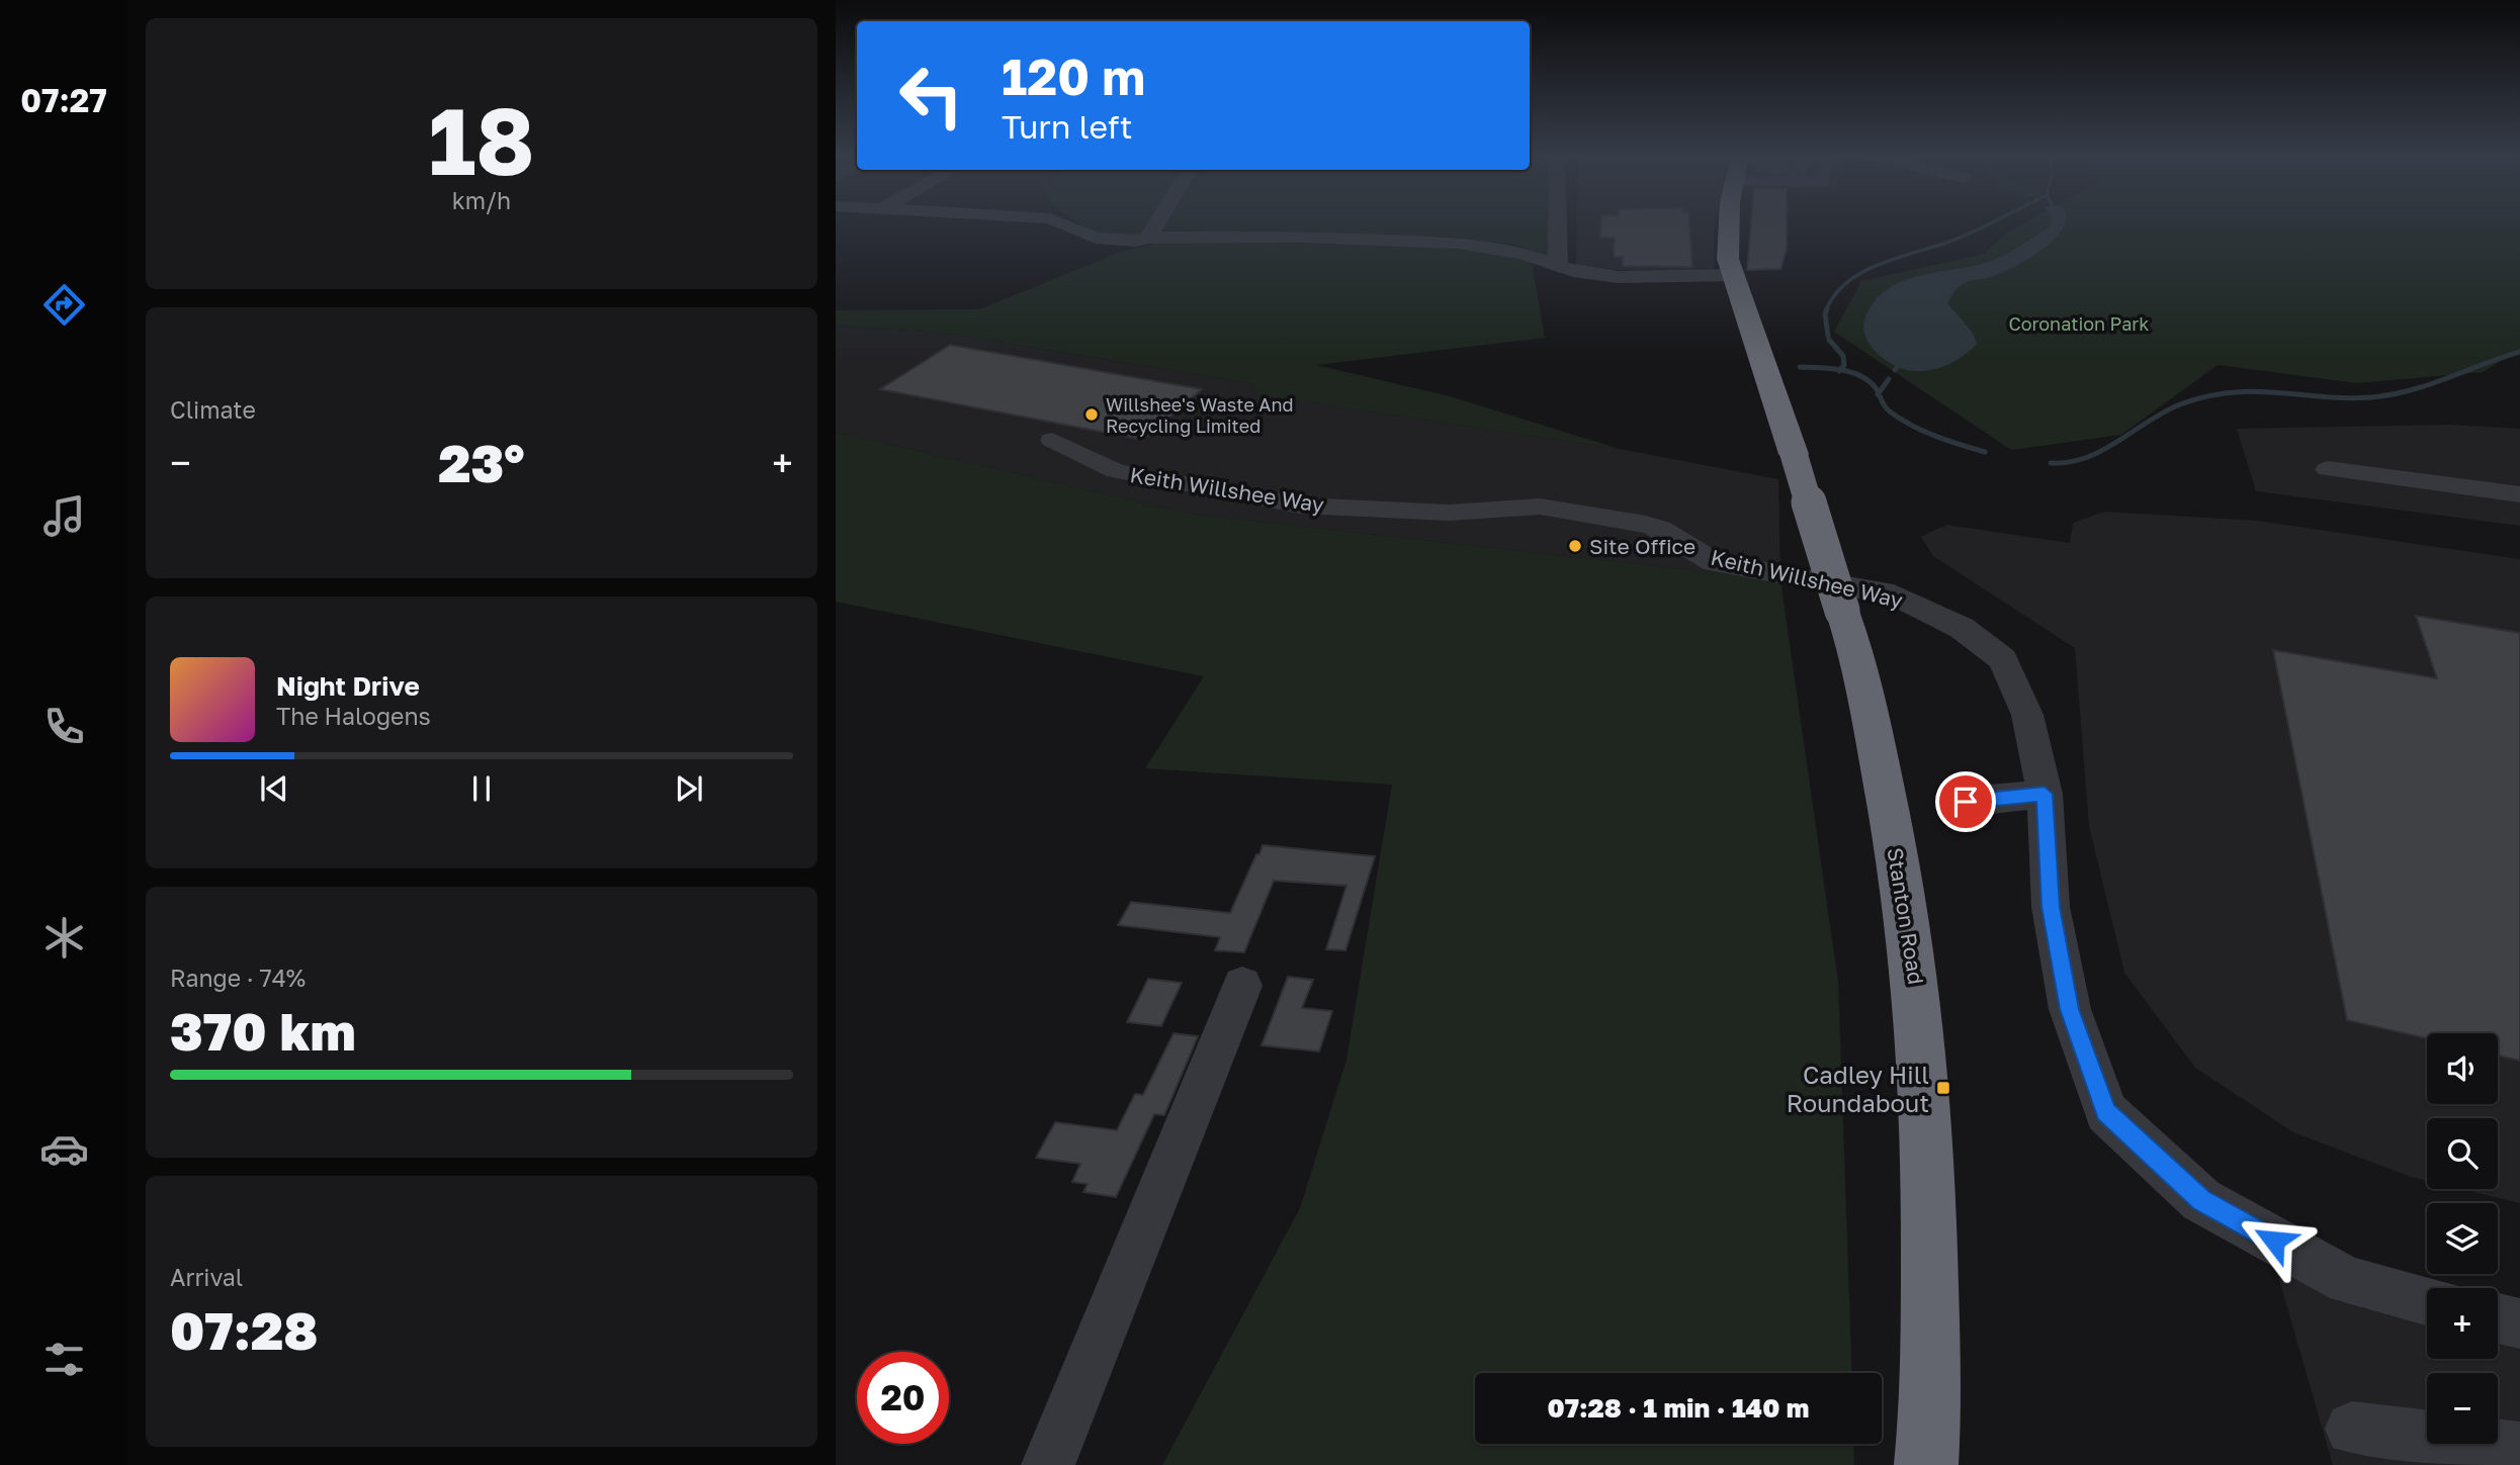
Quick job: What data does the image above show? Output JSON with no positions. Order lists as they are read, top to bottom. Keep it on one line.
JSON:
{"streets":{"highway":["Stanton Road"],"lane":["Keith Willshee Way"]},"parks":["Coronation Park"],"places":{"other":["Willshee's Waste And Recycling Limited","Site Office"],"transit":["Cadley Hill Roundabout"]},"page":{"tabs":"07:27","tile":[["18","km/h"],"Climate",["Range · 74%","370 km"],["Arrival","07:28"]],"turn":["120 m","Turn left"],"heat":["−","23°","+"],"song":["Night Drive","The Halogens"],"map_buttons":["+","−"],"limit":"20","trip":"07:28 · 1 min · 140 m"}}
